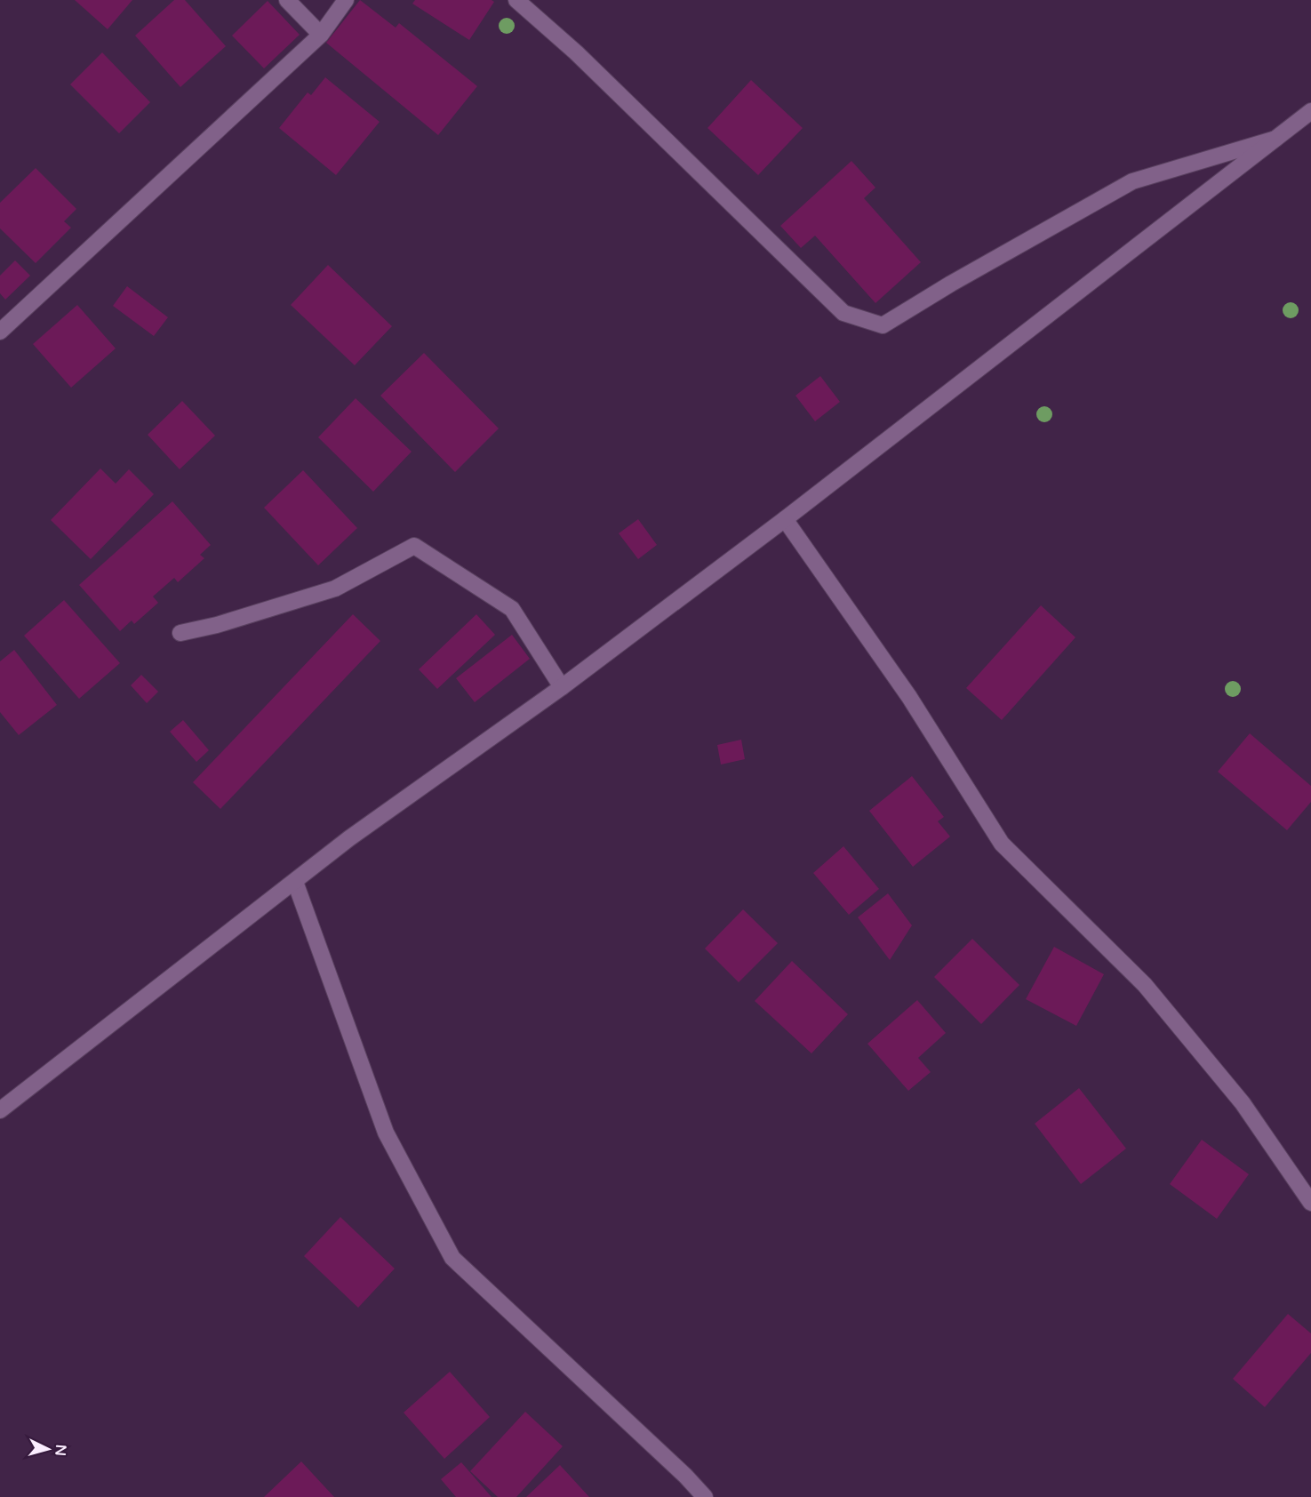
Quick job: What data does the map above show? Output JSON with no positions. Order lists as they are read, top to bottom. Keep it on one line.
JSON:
{"north":"right"}
